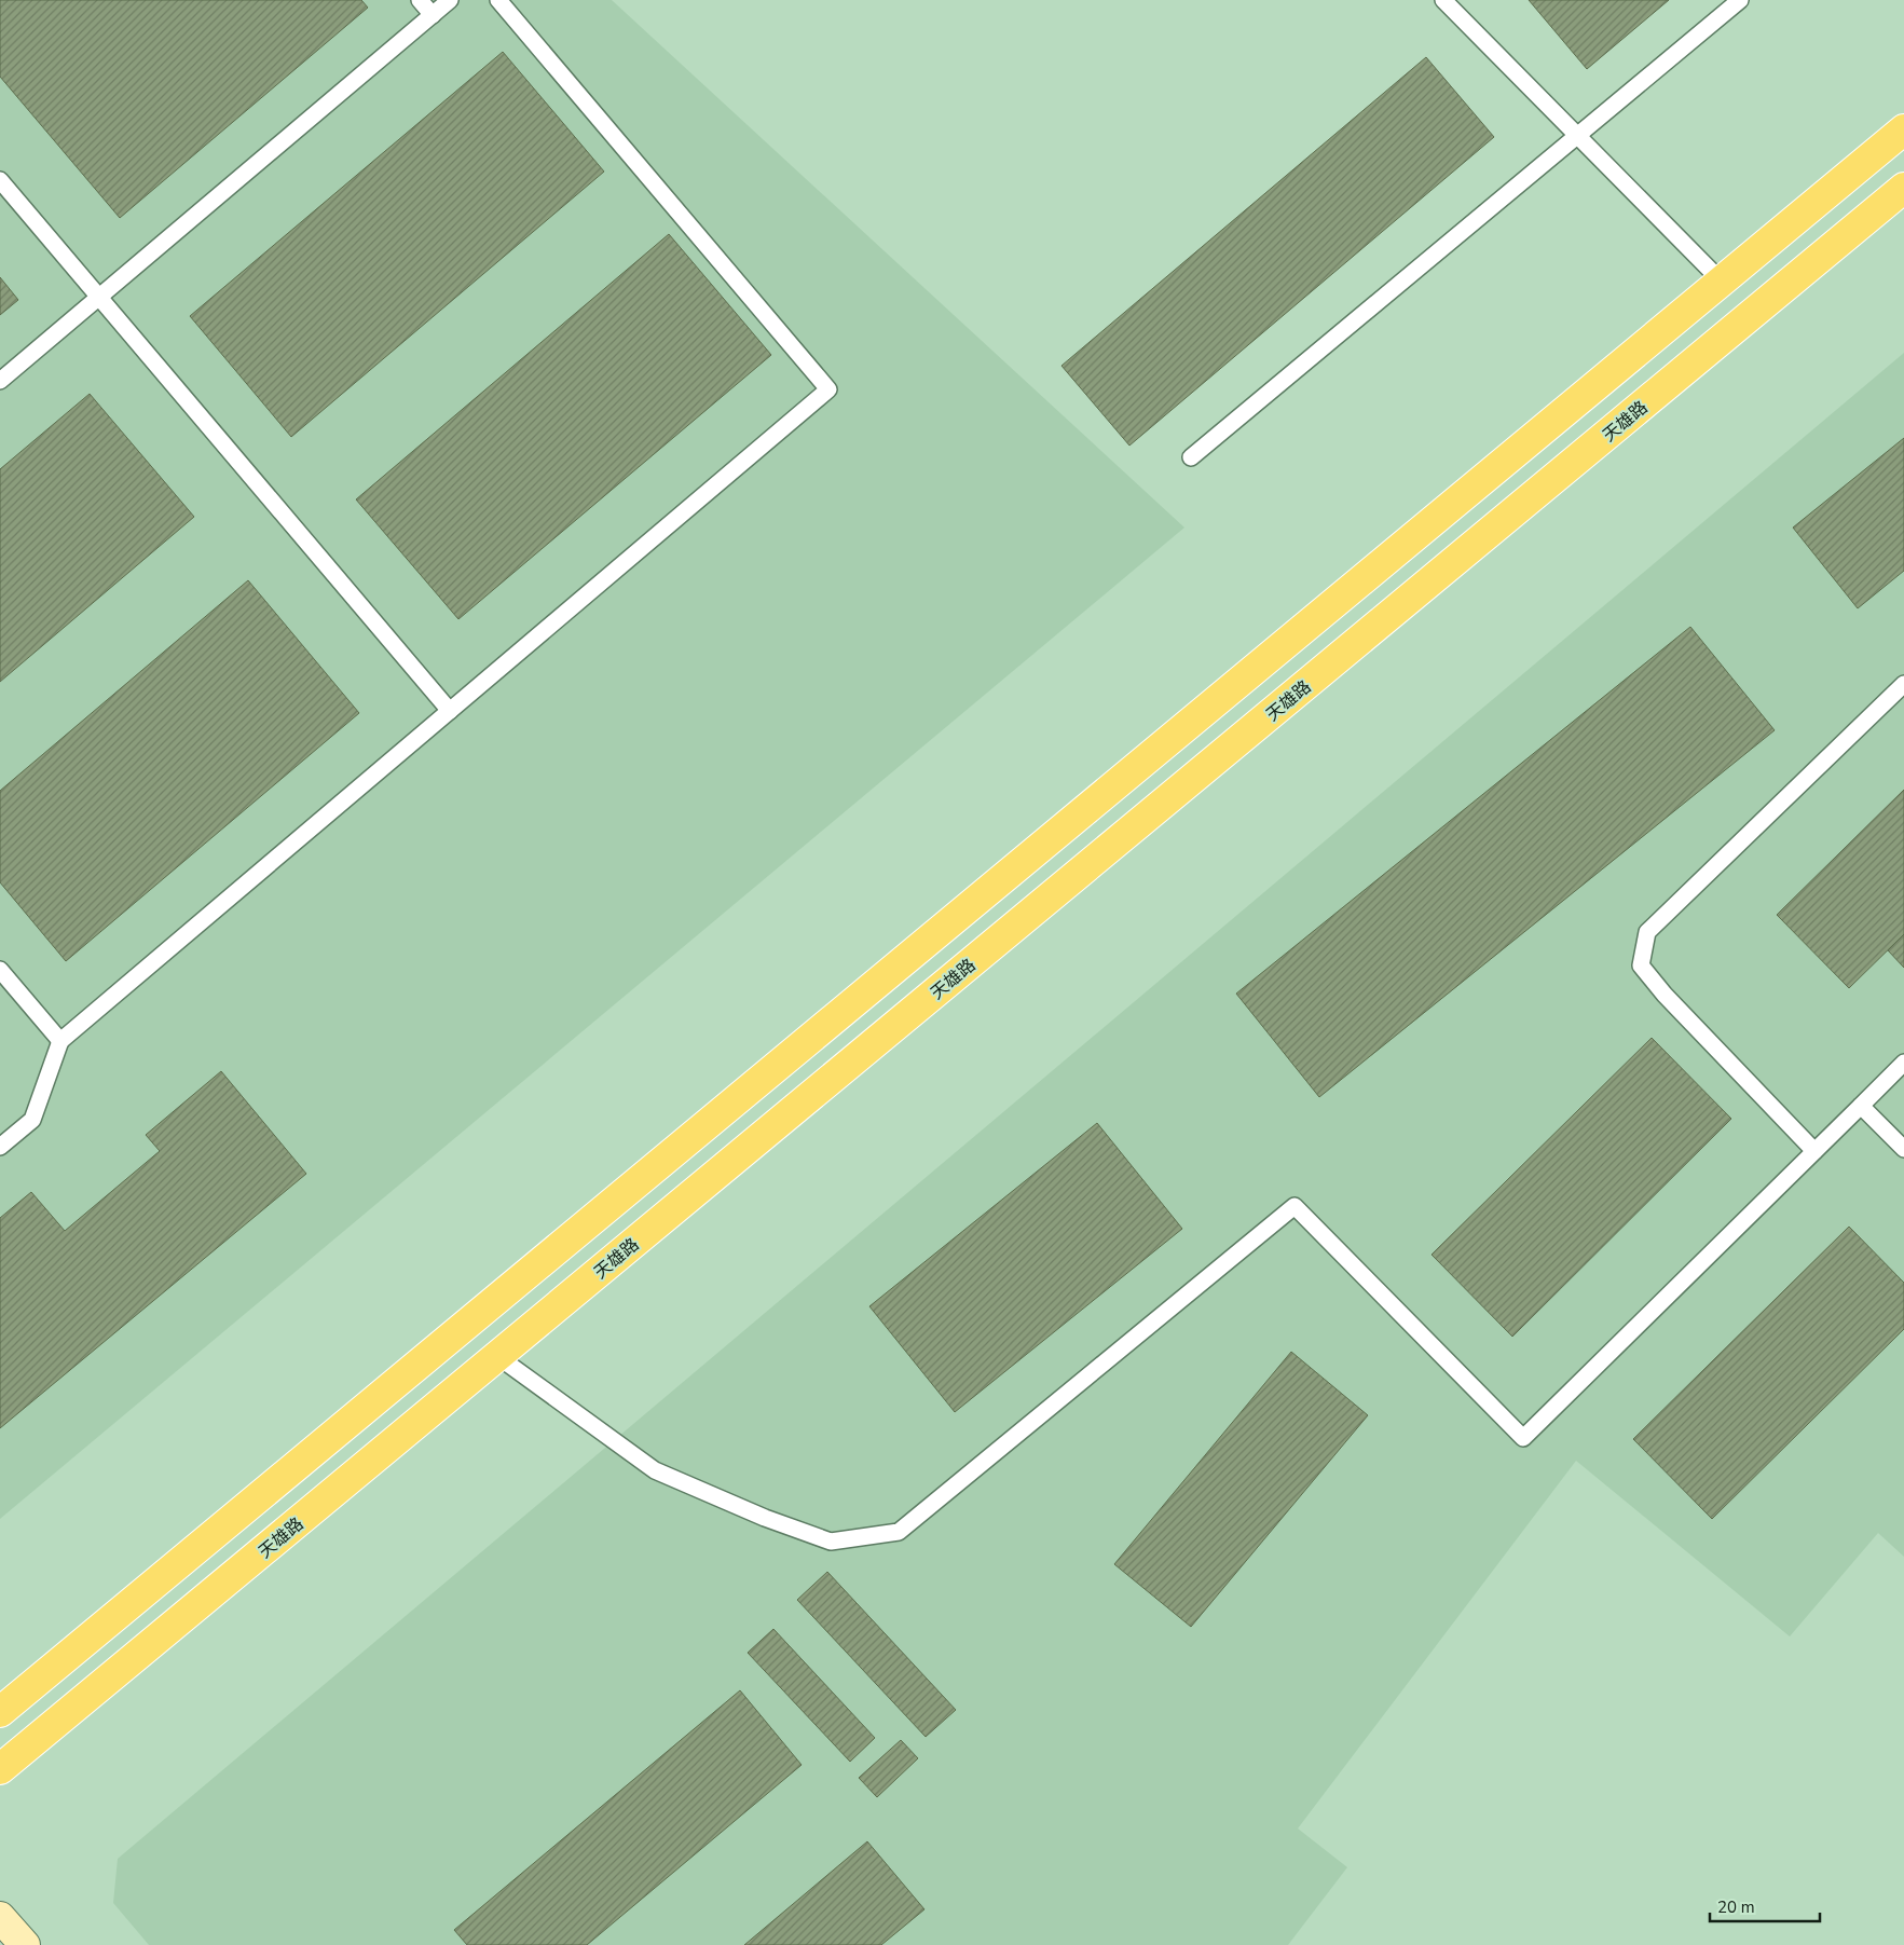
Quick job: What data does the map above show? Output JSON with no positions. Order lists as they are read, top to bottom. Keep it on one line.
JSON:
{"streets":{"main road":["天雄路"]},"scale_bar":"20 m"}
